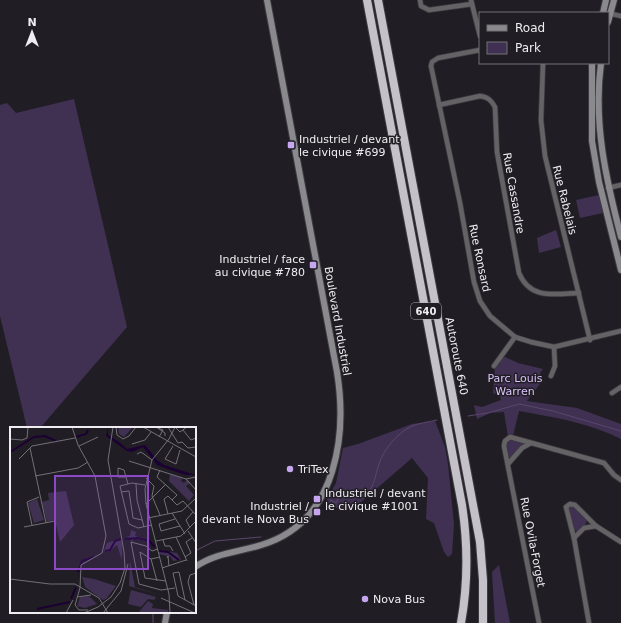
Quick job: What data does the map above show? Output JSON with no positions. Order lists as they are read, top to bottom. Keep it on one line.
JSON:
{"streets":{"highway":["640","Autoroute 640"],"street":["Rue Cassandre","Rue Rabelais","Rue Ronsard","Boulevard Industriel","Rue Ovila-Forget"]},"crossings":[["Rue Cassandre","Rue Rabelais"],["Rue Cassandre","Rue Ronsard"],["Rue Rabelais","Rue Ronsard"]],"parks":["Parc Louis Warren"],"places":{"transit":["Industriel / devant le civique #699","Industriel / face au civique #780","Industriel / devant le civique #1001","Industriel / devant le Nova Bus"],"other":["TriTex","Nova Bus"]},"legend":["Road","Park"],"north":"top"}
